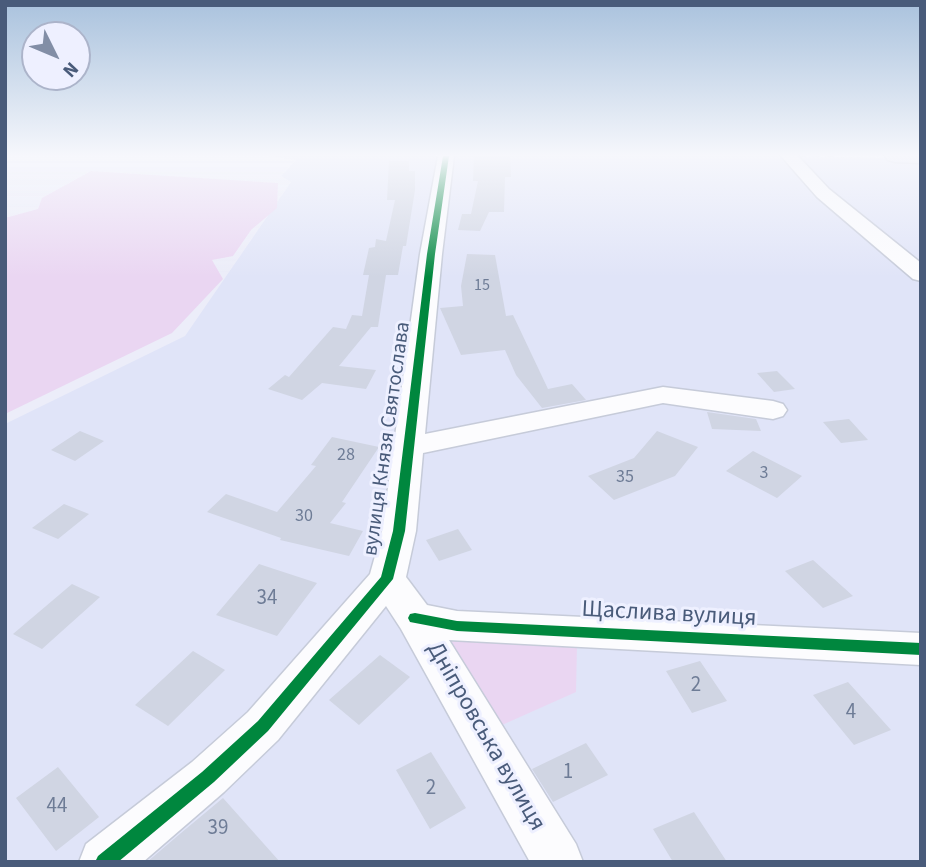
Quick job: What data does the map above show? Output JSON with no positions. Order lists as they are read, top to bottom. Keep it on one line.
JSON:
{"streets":{"street":["вулиця Князя Святослава","Щаслива вулиця","Дніпровська вулиця"]},"crossings":[["вулиця Князя Святослава","Дніпровська вулиця"],["Щаслива вулиця","Дніпровська вулиця"]],"house_numbers":["15","28","3","35","30","34","2","4","1","2","44","39"],"north":"bottom right"}
